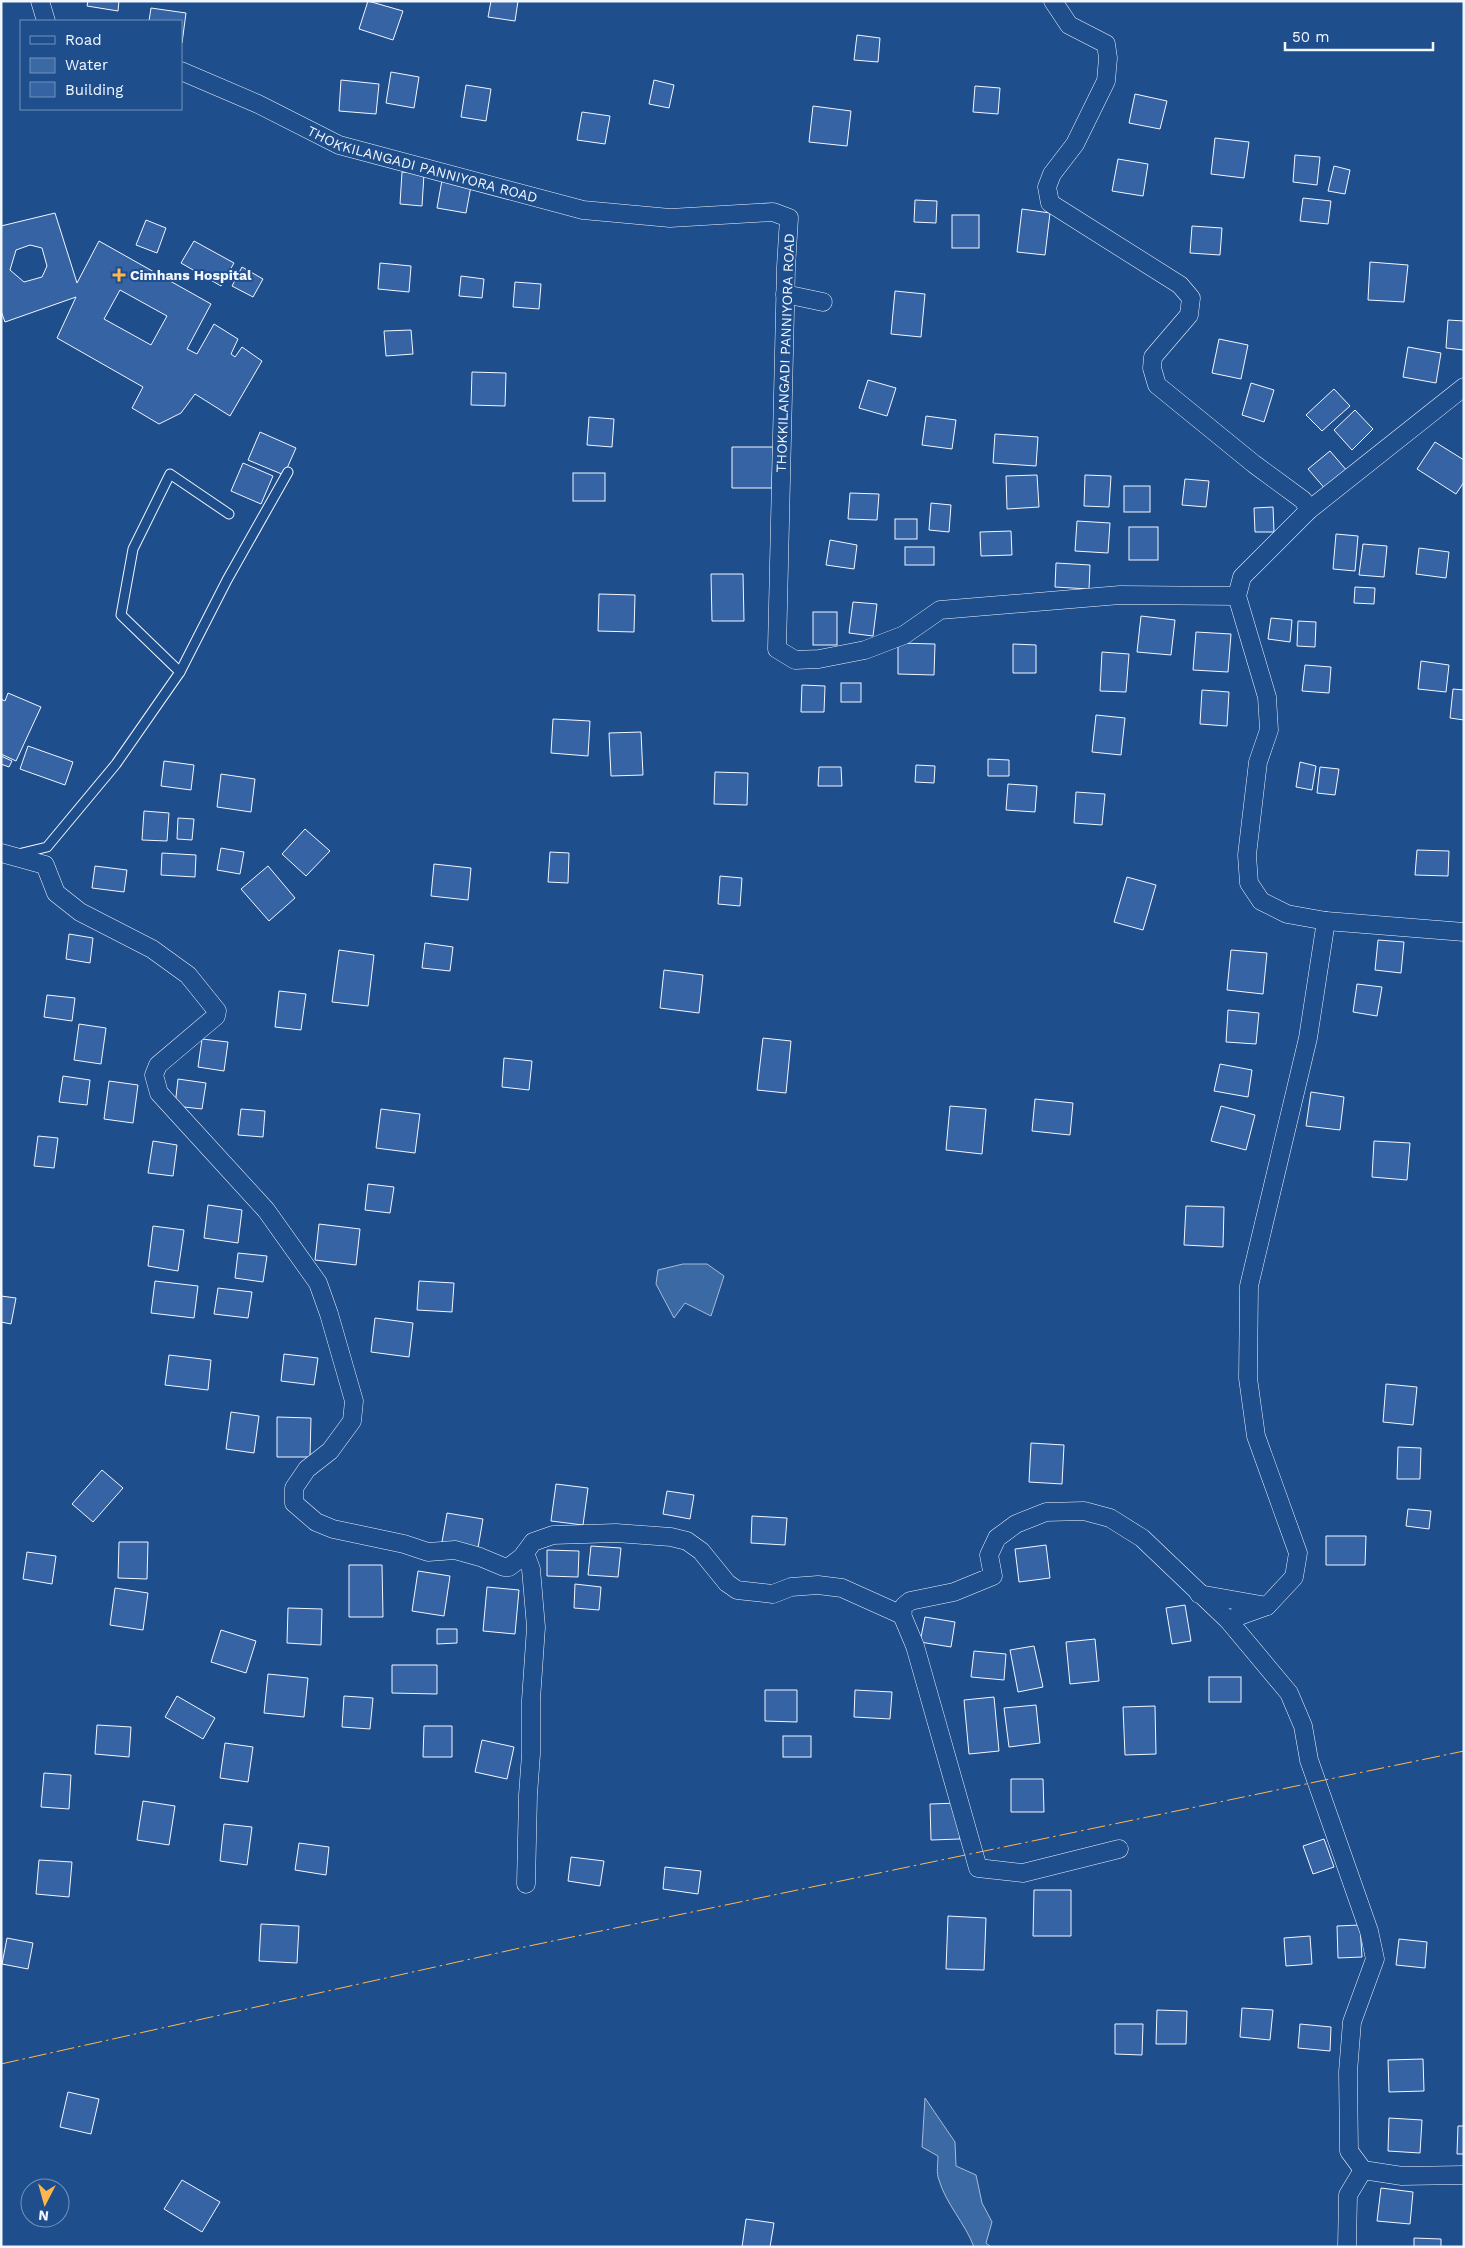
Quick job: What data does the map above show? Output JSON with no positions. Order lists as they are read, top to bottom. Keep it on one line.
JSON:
{"streets":{"street":["THOKKILANGADI PANNIYORA ROAD"]},"places":{"health":["Cimhans Hospital"]},"legend":["Road","Water","Building"],"scale_bar":"50 m","north":"bottom"}
